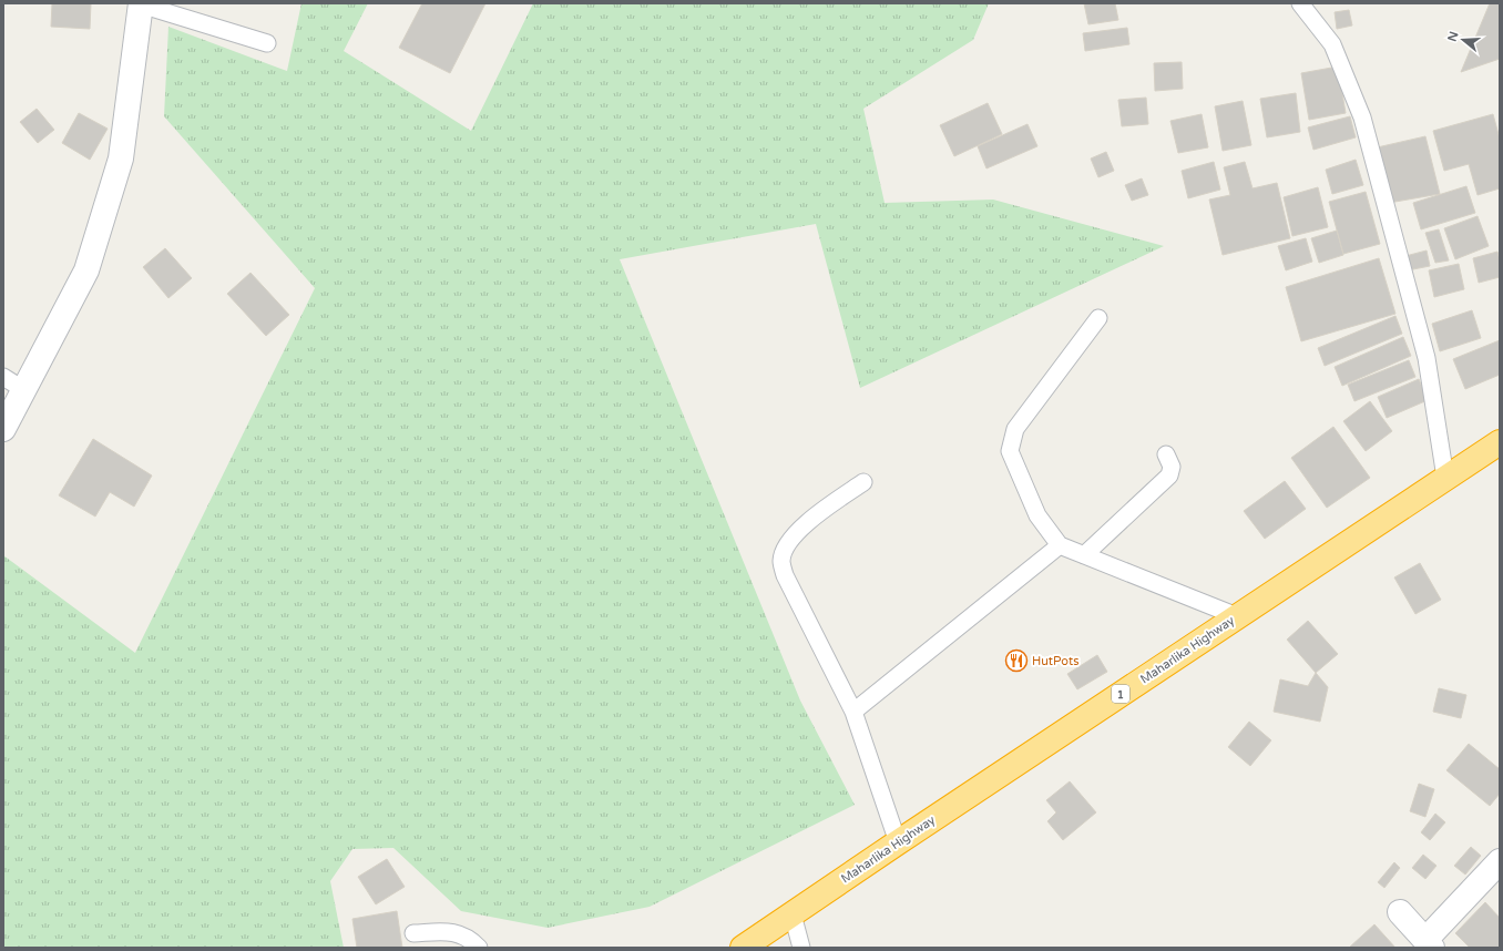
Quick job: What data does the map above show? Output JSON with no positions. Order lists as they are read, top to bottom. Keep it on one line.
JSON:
{"streets":{"highway":["Maharlika Highway","1"]},"places":{"restaurant":["HutPots"]},"north":"left"}
